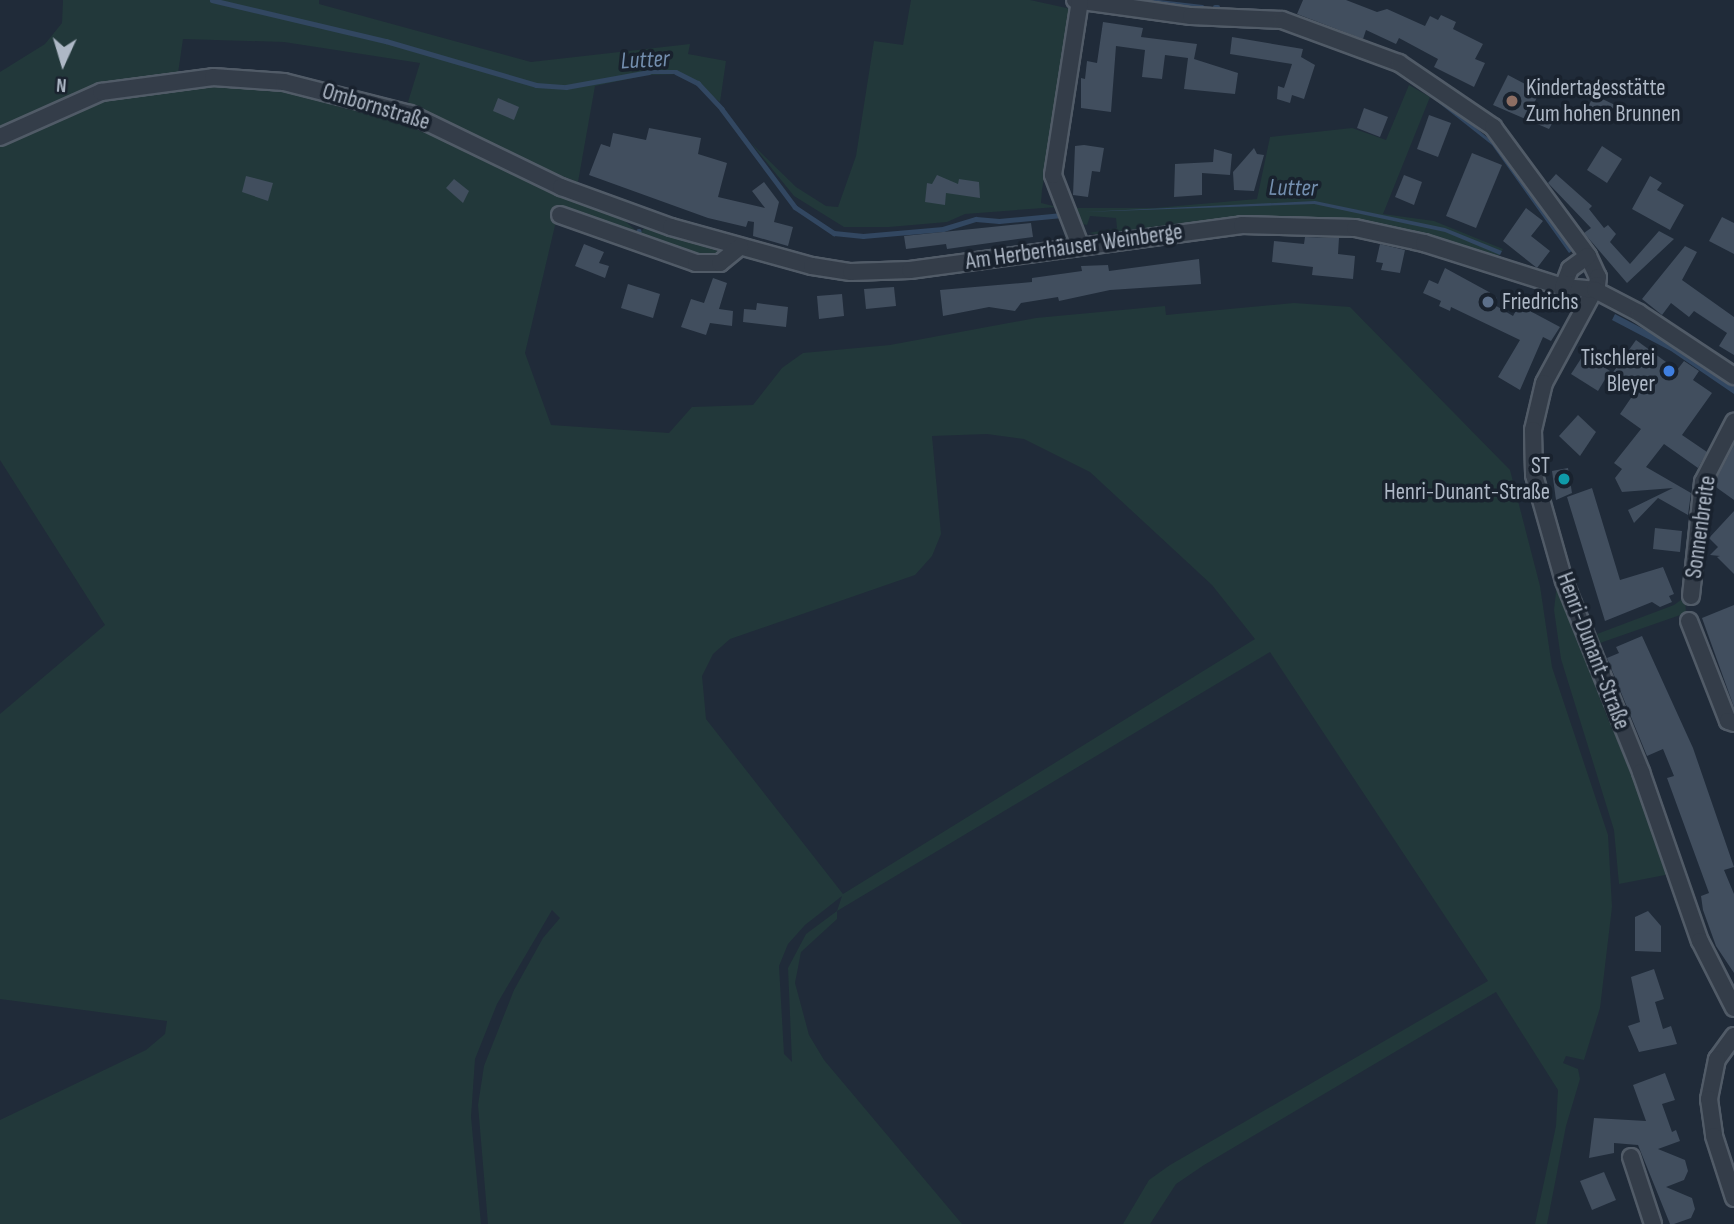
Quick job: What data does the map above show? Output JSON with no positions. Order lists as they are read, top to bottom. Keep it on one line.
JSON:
{"streets":{"street":["Ombornstraße","Am Herberhäuser Weinberge","Sonnenbreite","Henri-Dunant-Straße"]},"crossings":[["Ombornstraße","Am Herberhäuser Weinberge"],["Am Herberhäuser Weinberge","Henri-Dunant-Straße"]],"water":["Lutter"],"places":["Kindertagesstätte Zum hohen Brunnen","Friedrichs","Tischlerei Bleyer","ST Henri-Dunant-Straße"],"north":"bottom"}
